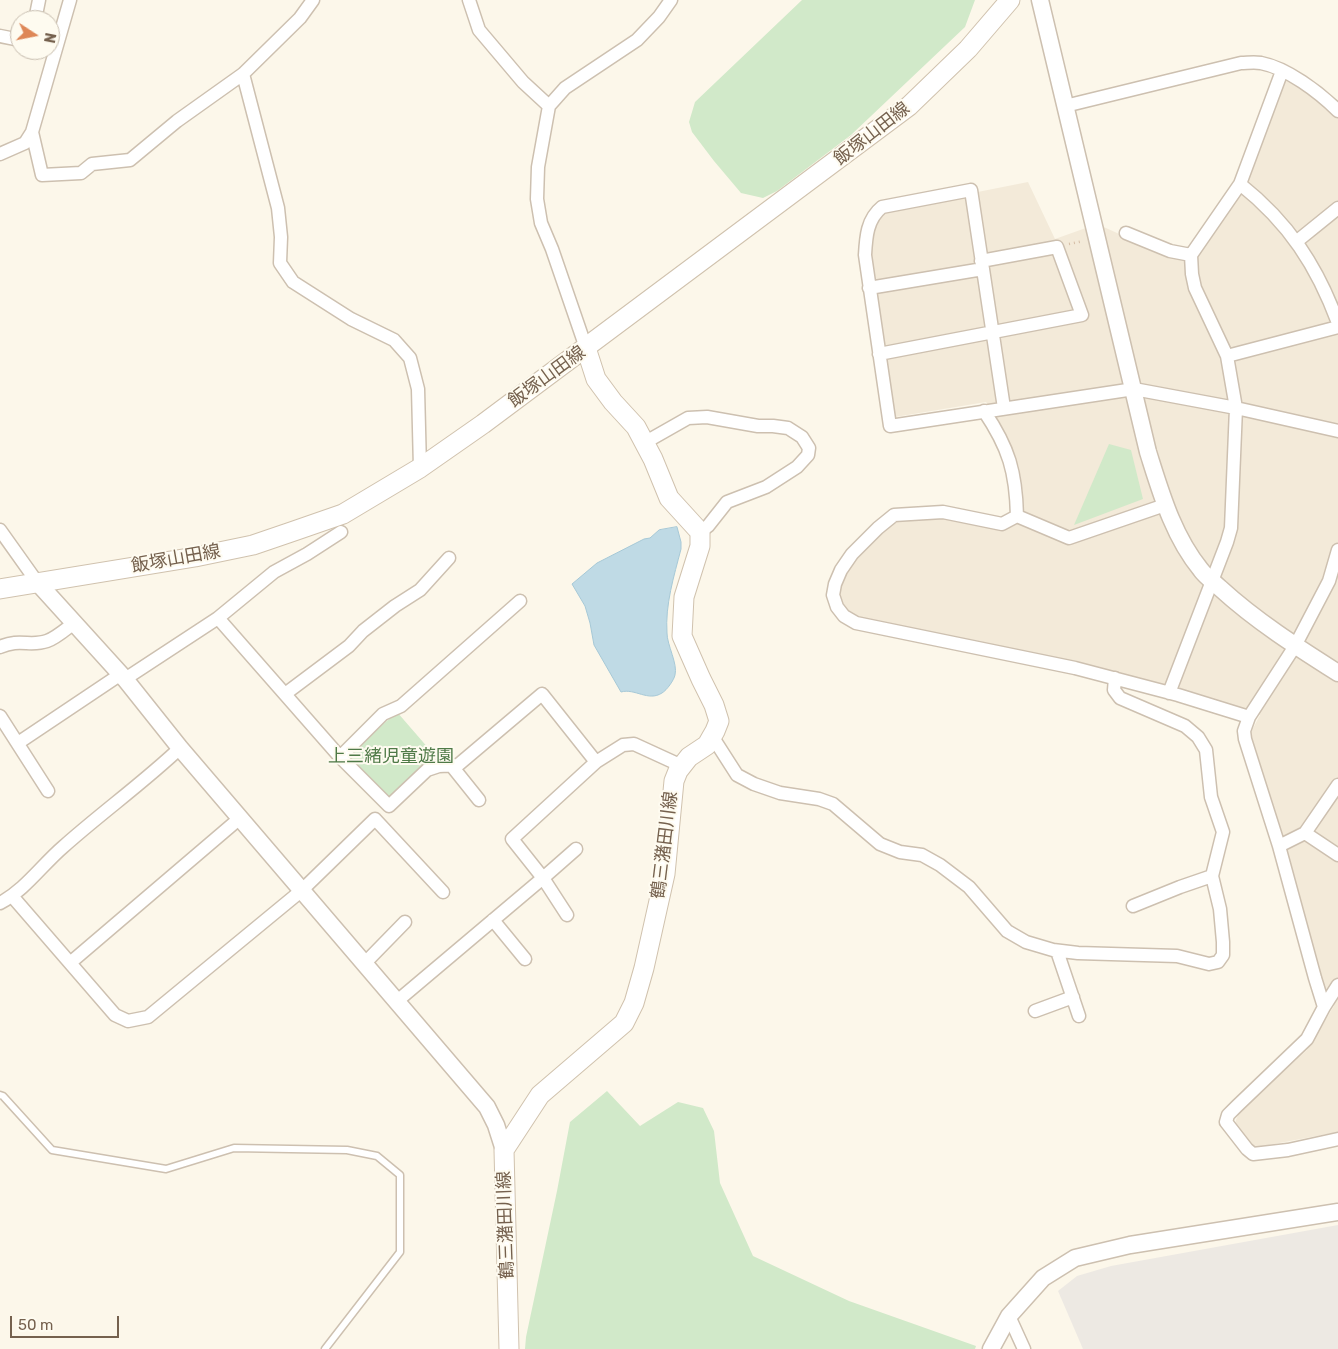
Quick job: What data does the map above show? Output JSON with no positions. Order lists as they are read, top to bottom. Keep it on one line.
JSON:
{"streets":{"main road":["飯塚山田線","鶴三潴田川線"]},"parks":["上三緒児童遊園"],"scale_bar":"50 m","north":"right"}
